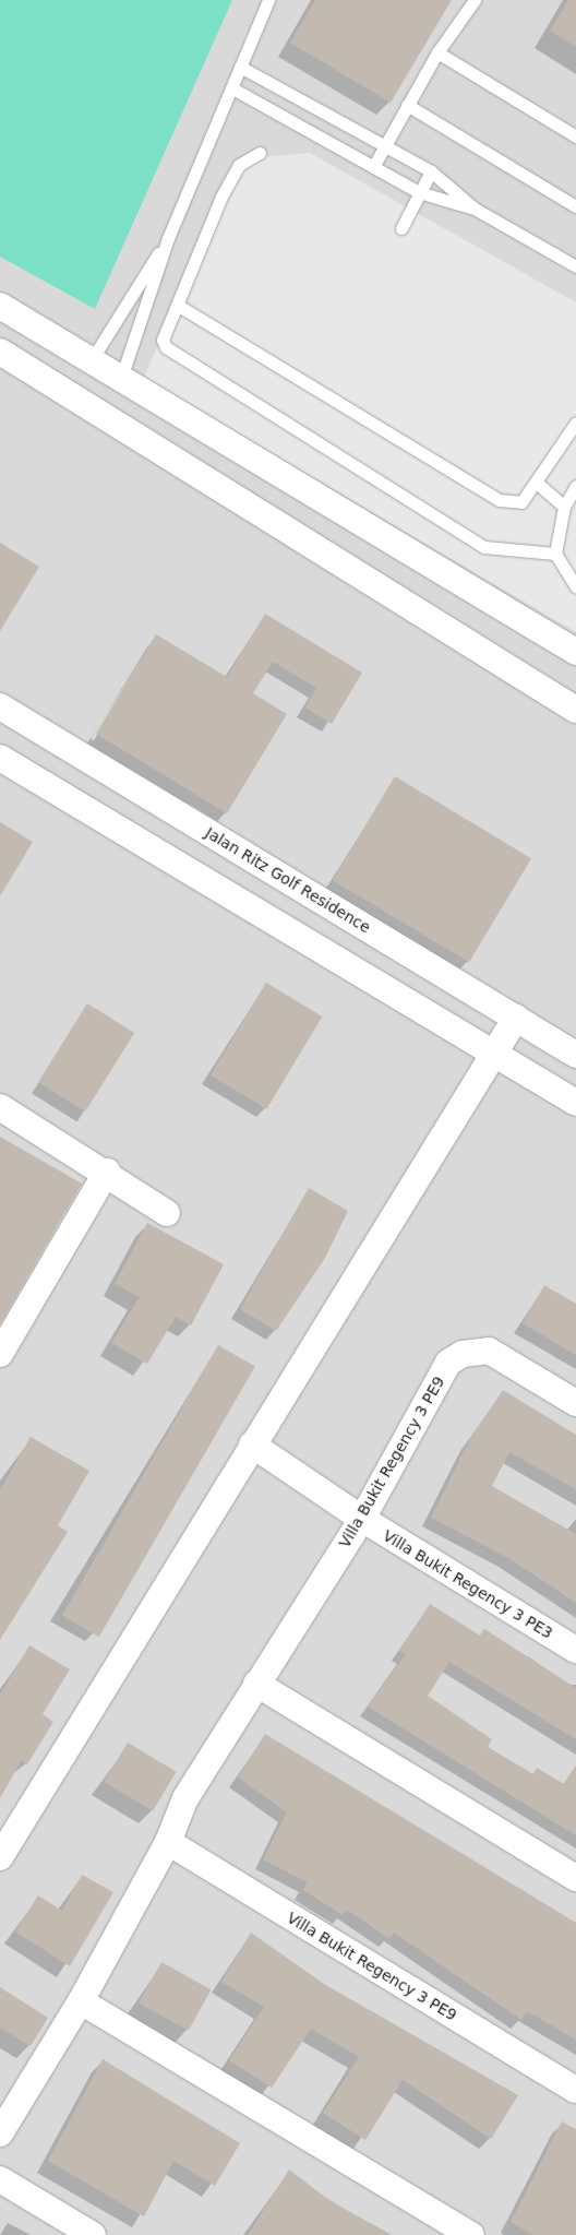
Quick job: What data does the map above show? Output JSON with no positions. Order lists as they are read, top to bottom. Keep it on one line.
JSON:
{"streets":{"street":["Jalan Ritz Golf Residence","Villa Bukit Regency 3 PE9","Villa Bukit Regency 3 PE3"]},"crossings":[["Villa Bukit Regency 3 PE9","Villa Bukit Regency 3 PE3"]]}
